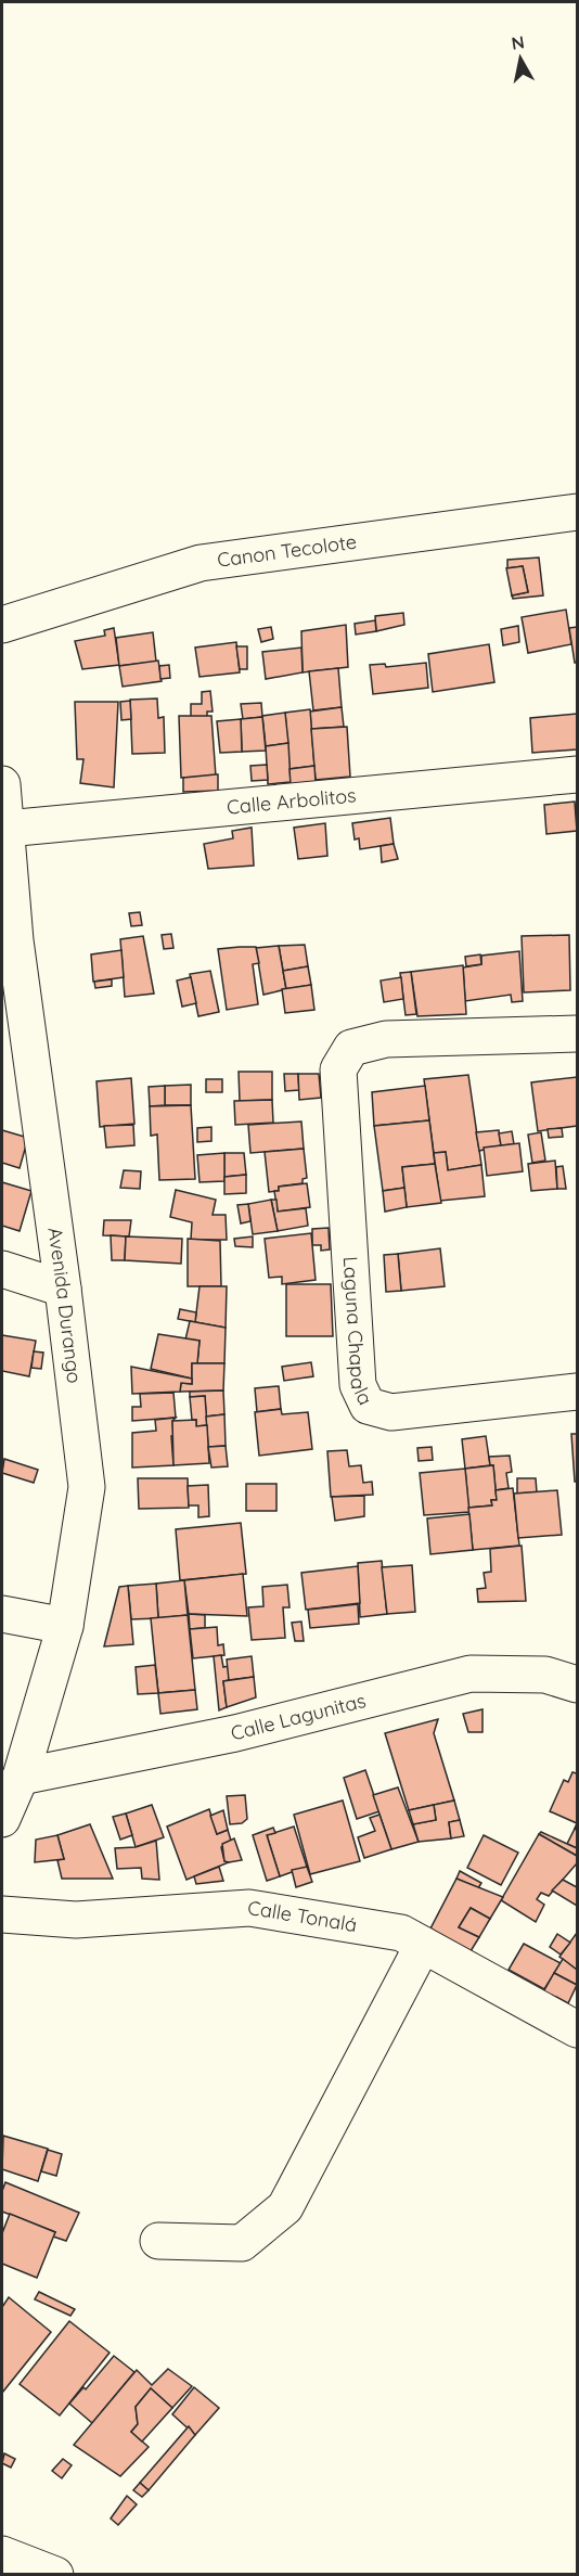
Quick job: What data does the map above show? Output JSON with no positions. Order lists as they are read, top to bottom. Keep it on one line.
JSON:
{"streets":{"street":["Canon Tecolote","Calle Arbolitos","Avenida Durango","Laguna Chapala","Calle Lagunitas","Calle Tonalá"]},"crossings":[["Calle Arbolitos","Avenida Durango"],["Avenida Durango","Calle Lagunitas"]],"north":"top"}
